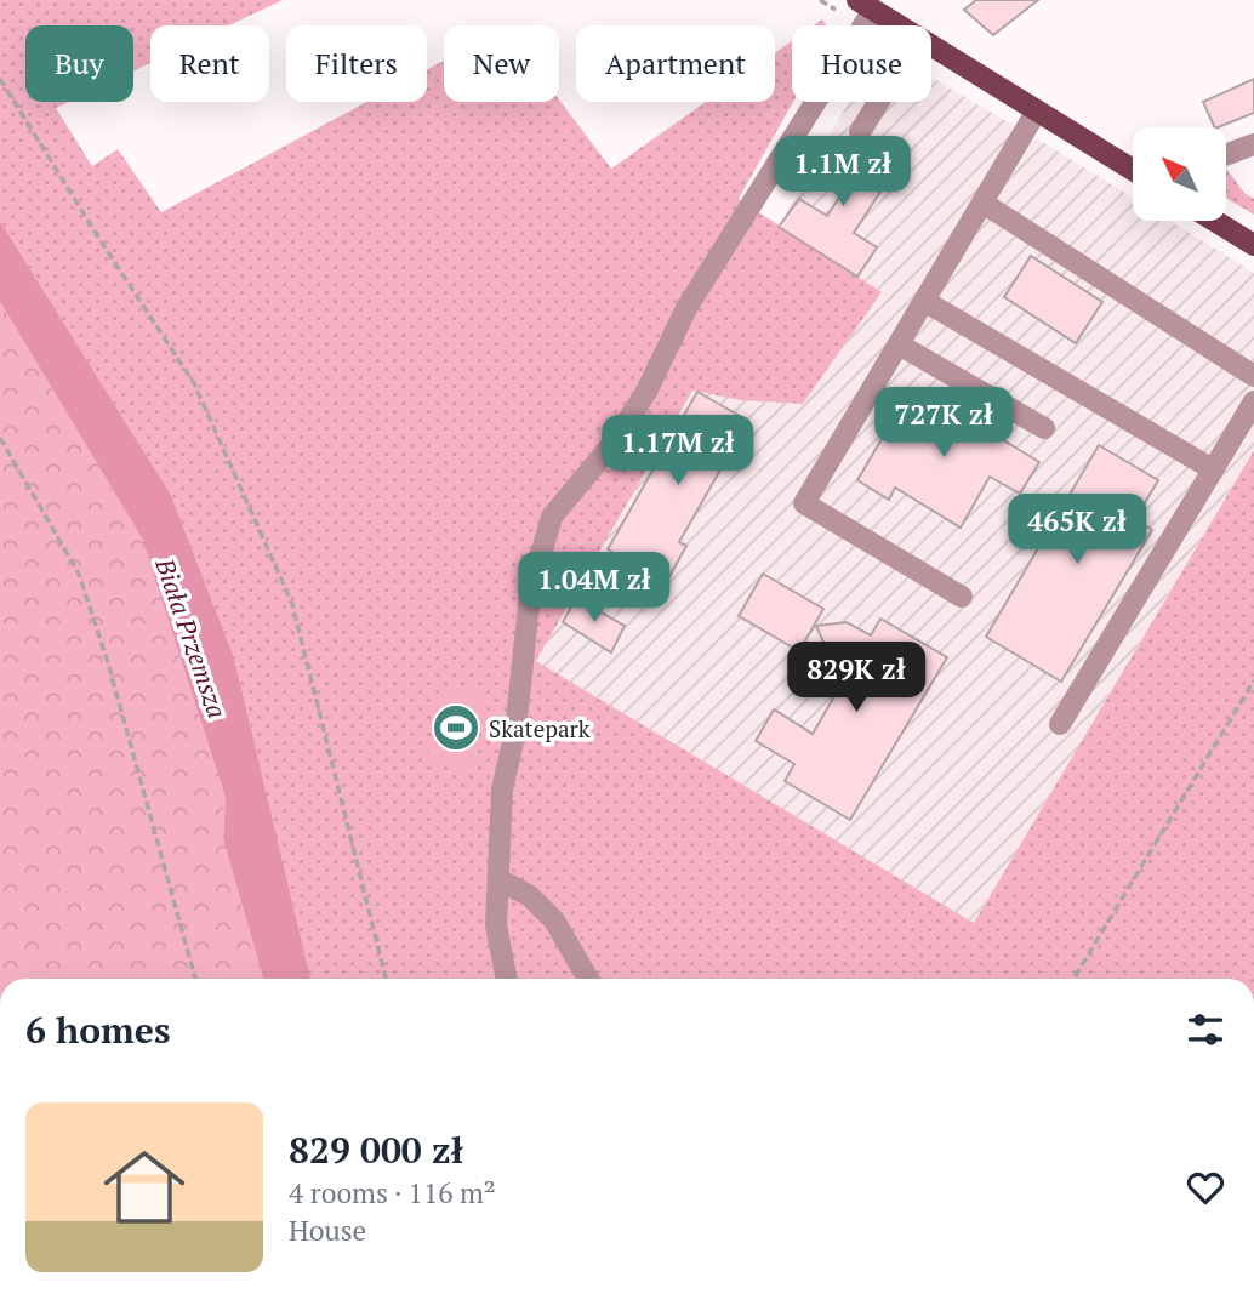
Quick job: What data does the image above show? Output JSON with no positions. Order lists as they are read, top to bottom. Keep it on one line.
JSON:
{"water":["Biała Przemsza"],"places":{"sports":["Skatepark"]},"north":"top left","page":{"chip":["Buy","Rent","Filters","New","Apartment","House"],"price":["1.1M zł","727K zł","1.17M zł","465K zł","1.04M zł","829K zł"],"heading":"6 homes","list":[{"name":"829 000 zł","note":"4 rooms · 116 m² · House"}]}}
